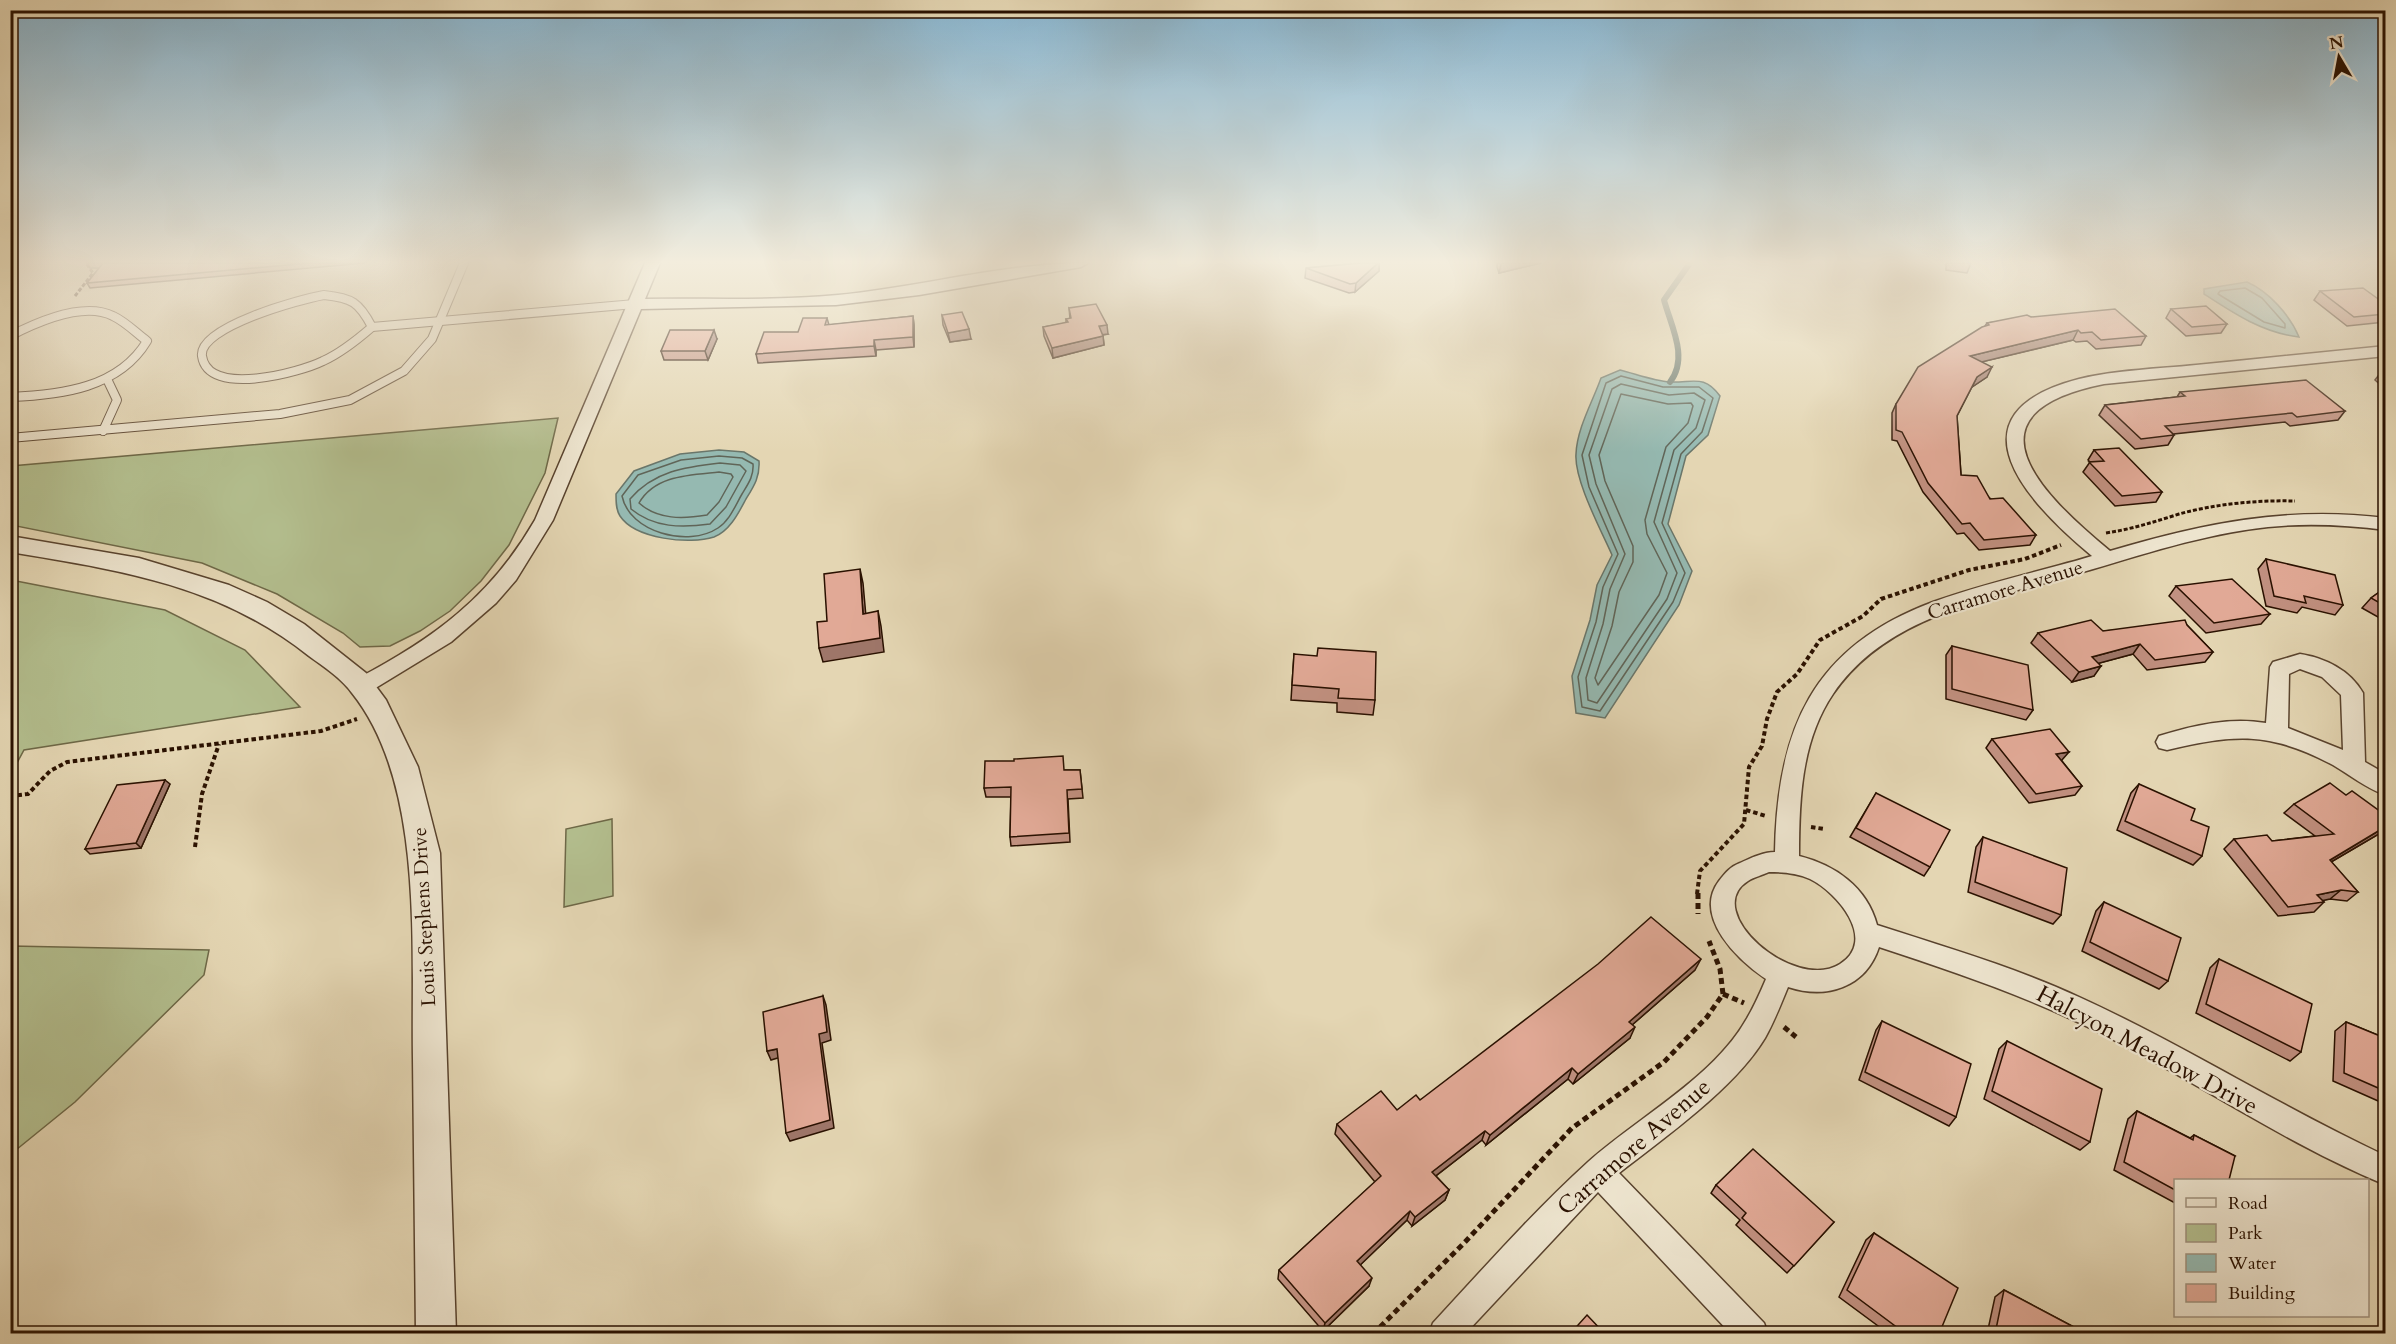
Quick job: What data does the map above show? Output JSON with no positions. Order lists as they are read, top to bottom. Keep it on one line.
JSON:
{"streets":{"street":["Carramore Avenue","Louis Stephens Drive","Halcyon Meadow Drive"]},"crossings":[["Carramore Avenue","Halcyon Meadow Drive"]],"legend":["Road","Park","Water","Building"],"north":"top"}
